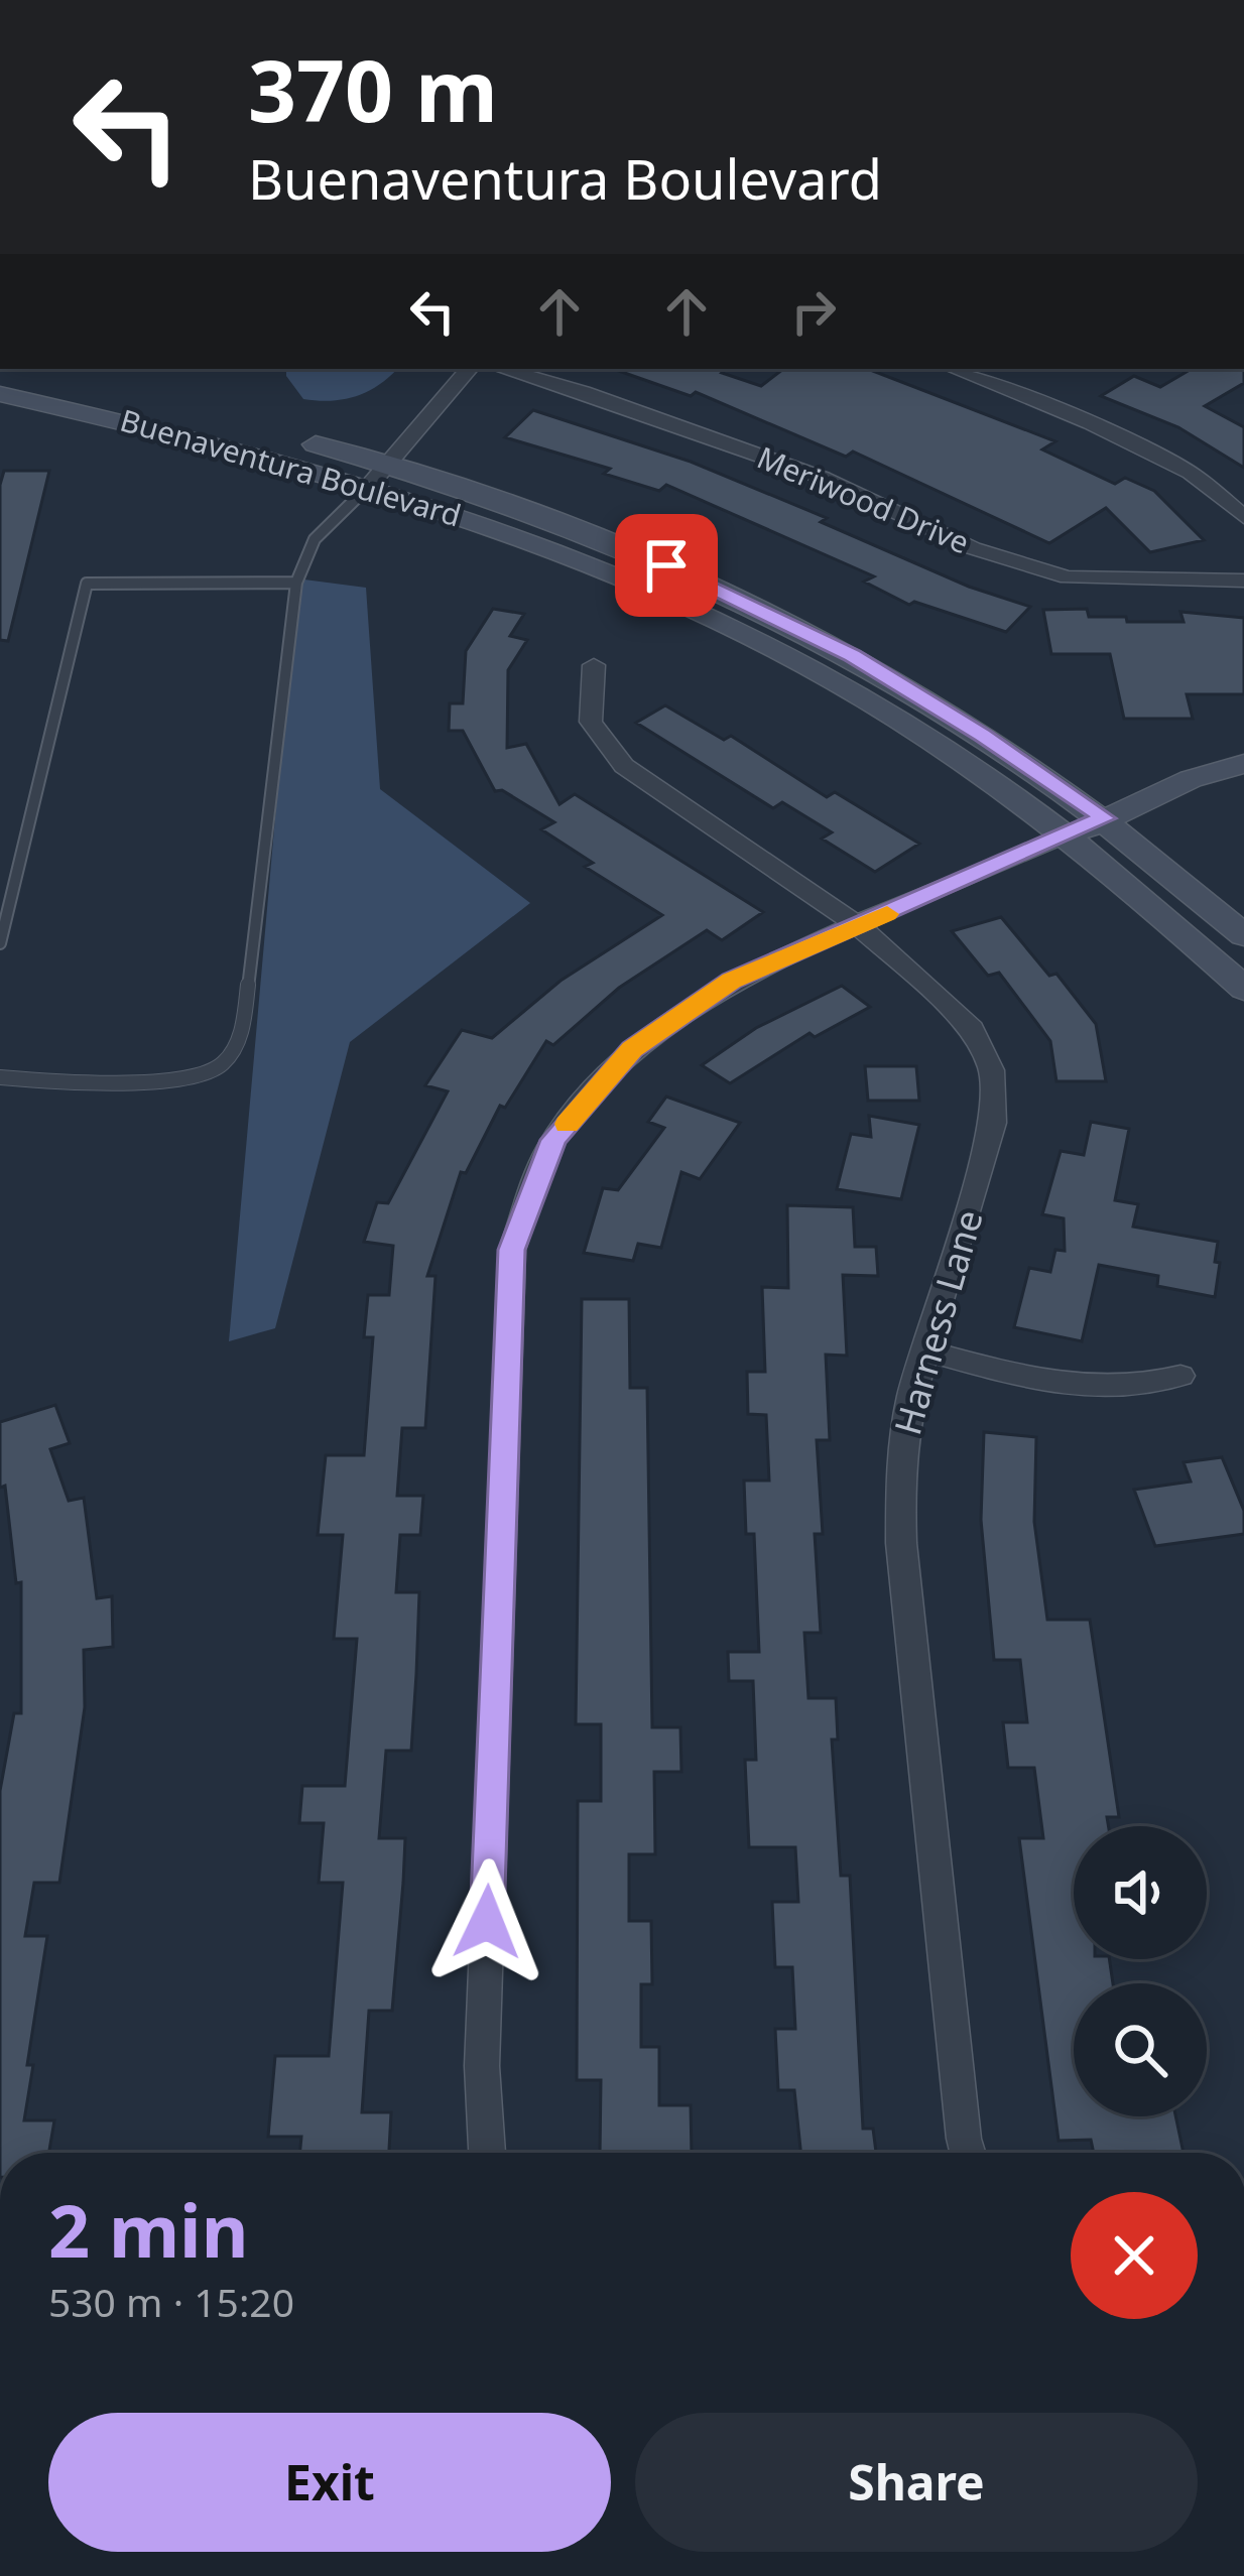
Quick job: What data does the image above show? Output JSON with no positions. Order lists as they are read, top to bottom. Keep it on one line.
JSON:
{"streets":{"main road":["Buenaventura Boulevard"],"street":["Meriwood Drive","Harness Lane"]},"page":{"turn":["370 m","Buenaventura Boulevard"],"heading":["2 min","530 m · 15:20"],"buttons":["Exit","Share"]}}
